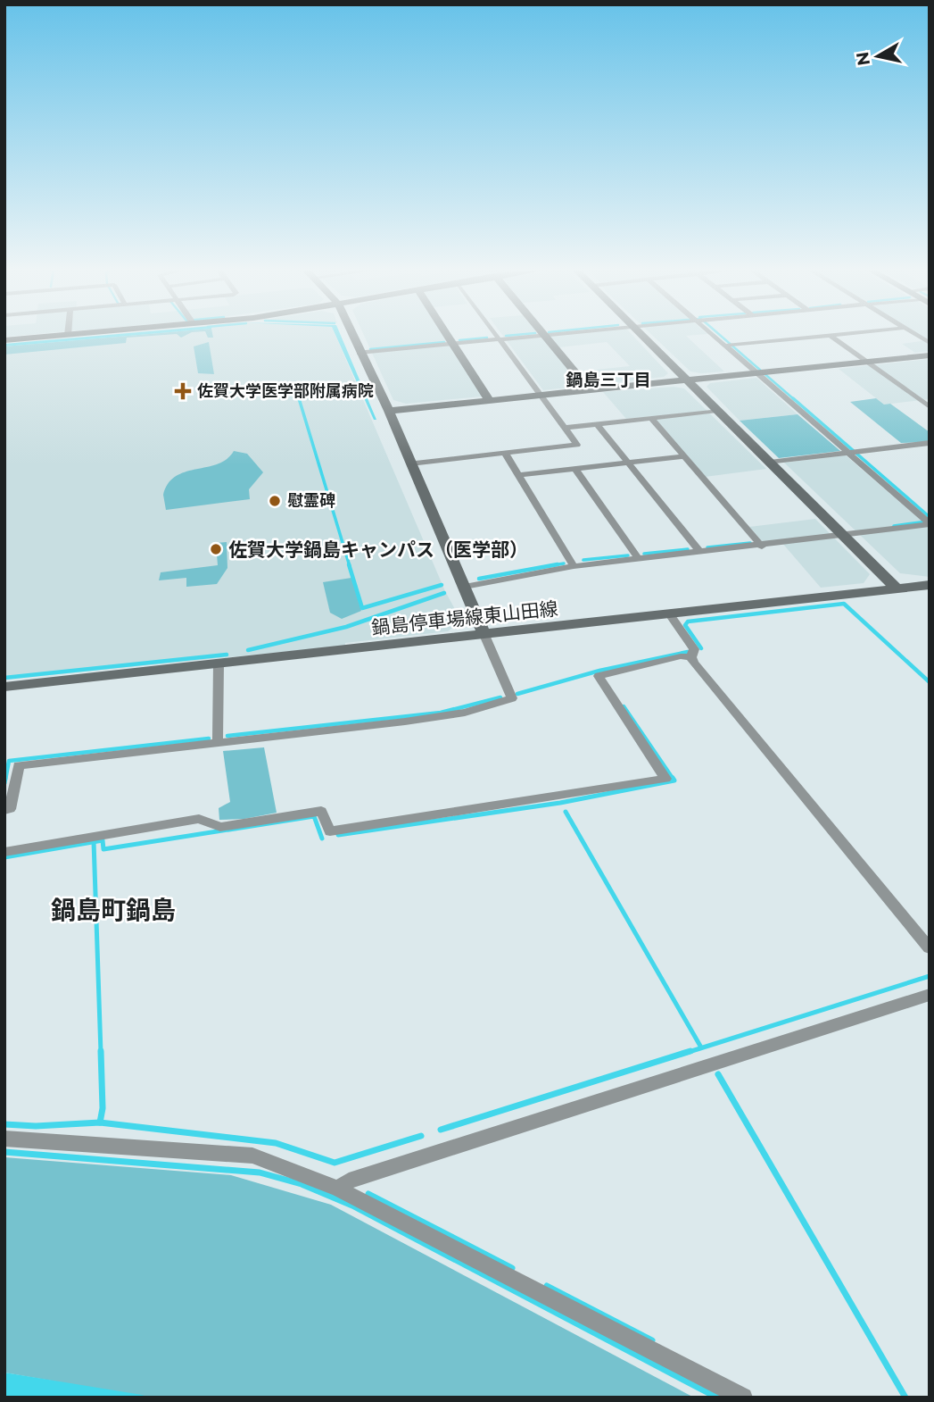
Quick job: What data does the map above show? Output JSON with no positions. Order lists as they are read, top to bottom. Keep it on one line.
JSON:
{"streets":{"street":["鍋島停車場線東山田線"]},"districts":["鍋島三丁目","鍋島町鍋島"],"places":{"health":["佐賀大学医学部附属病院"],"other":["慰霊碑","佐賀大学鍋島キャンパス（医学部）"]},"north":"left"}
